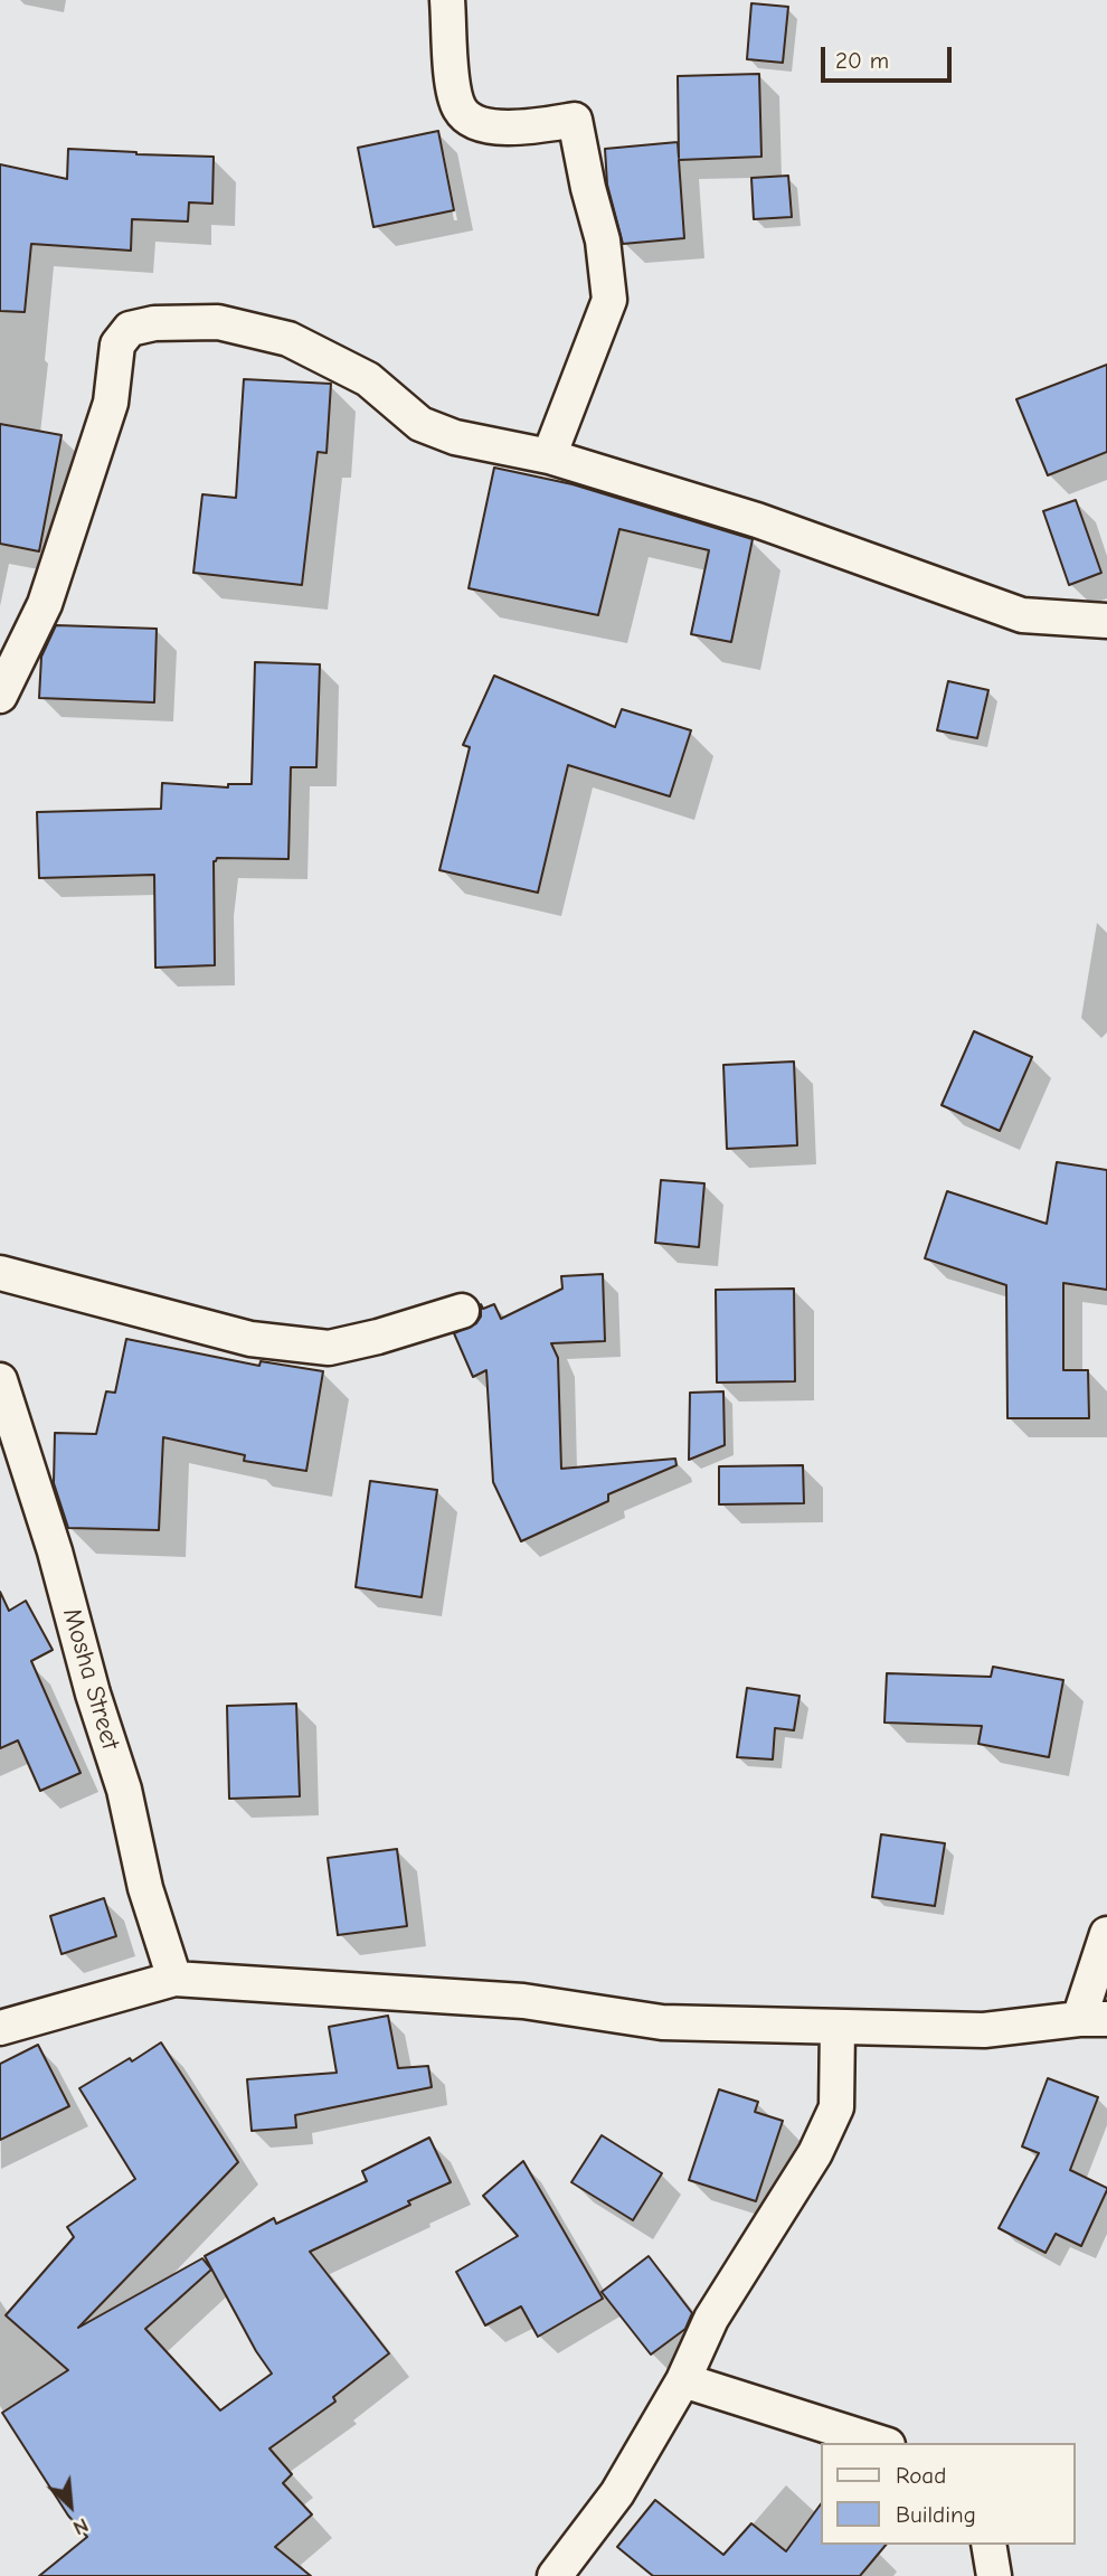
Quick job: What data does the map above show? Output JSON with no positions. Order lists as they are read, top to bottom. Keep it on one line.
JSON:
{"streets":{"street":["Mosha Street"]},"legend":["Road","Building"],"scale_bar":"20 m","north":"bottom right"}
